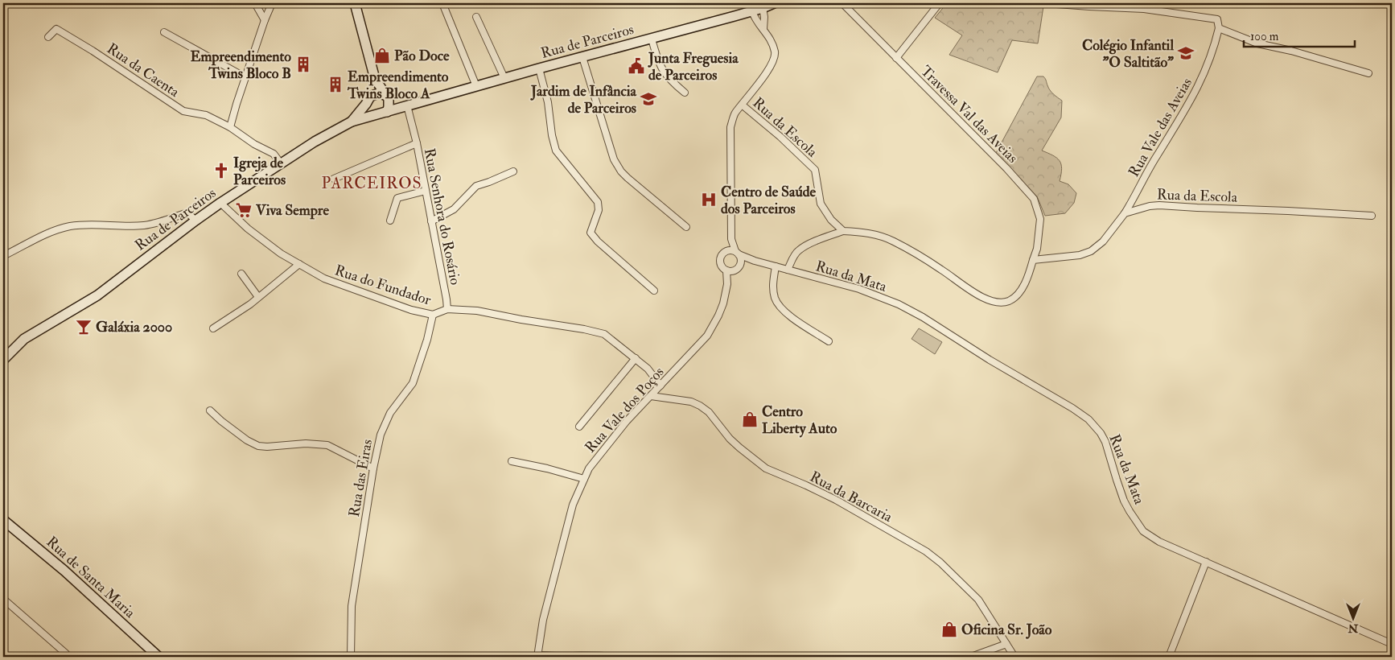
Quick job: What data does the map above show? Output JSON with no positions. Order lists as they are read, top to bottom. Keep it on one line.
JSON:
{"streets":{"main road":["Rua de Parceiros","Rua de Santa Maria"],"street":["Rua da Caenta","Travessa Val das Aveias","Rua da Escola","Rua Vale das Aveias","Rua Senhora do Rosário","Rua da Mata","Rua do Fundador","Rua Vale dos Poços","Rua das Eiras","Rua da Barcaria"]},"crossings":[["Rua de Parceiros","Rua Senhora do Rosário"],["Rua de Parceiros","Rua do Fundador"],["Rua da Escola","Rua Vale das Aveias"],["Rua Senhora do Rosário","Rua do Fundador"],["Rua da Mata","Rua Vale dos Poços"],["Rua do Fundador","Rua Vale dos Poços"],["Rua do Fundador","Rua das Eiras"],["Rua Vale dos Poços","Rua da Barcaria"]],"districts":["PARCEIROS"],"places":{"school or university":["Colégio Infantil \"O Saltitão\"","Jardim de Infância de Parceiros"],"shop":["Pão Doce","Centro Liberty Auto","Oficina Sr. João"],"building":["Empreendimento Twins Bloco B","Empreendimento Twins Bloco A"],"public building":["Junta Freguesia de Parceiros"],"church":["Igreja de Parceiros"],"hospital":["Centro de Saúde dos Parceiros"],"supermarket":["Viva Sempre"],"bar":["Galáxia 2000"]},"scale_bar":"100 m","north":"bottom"}
